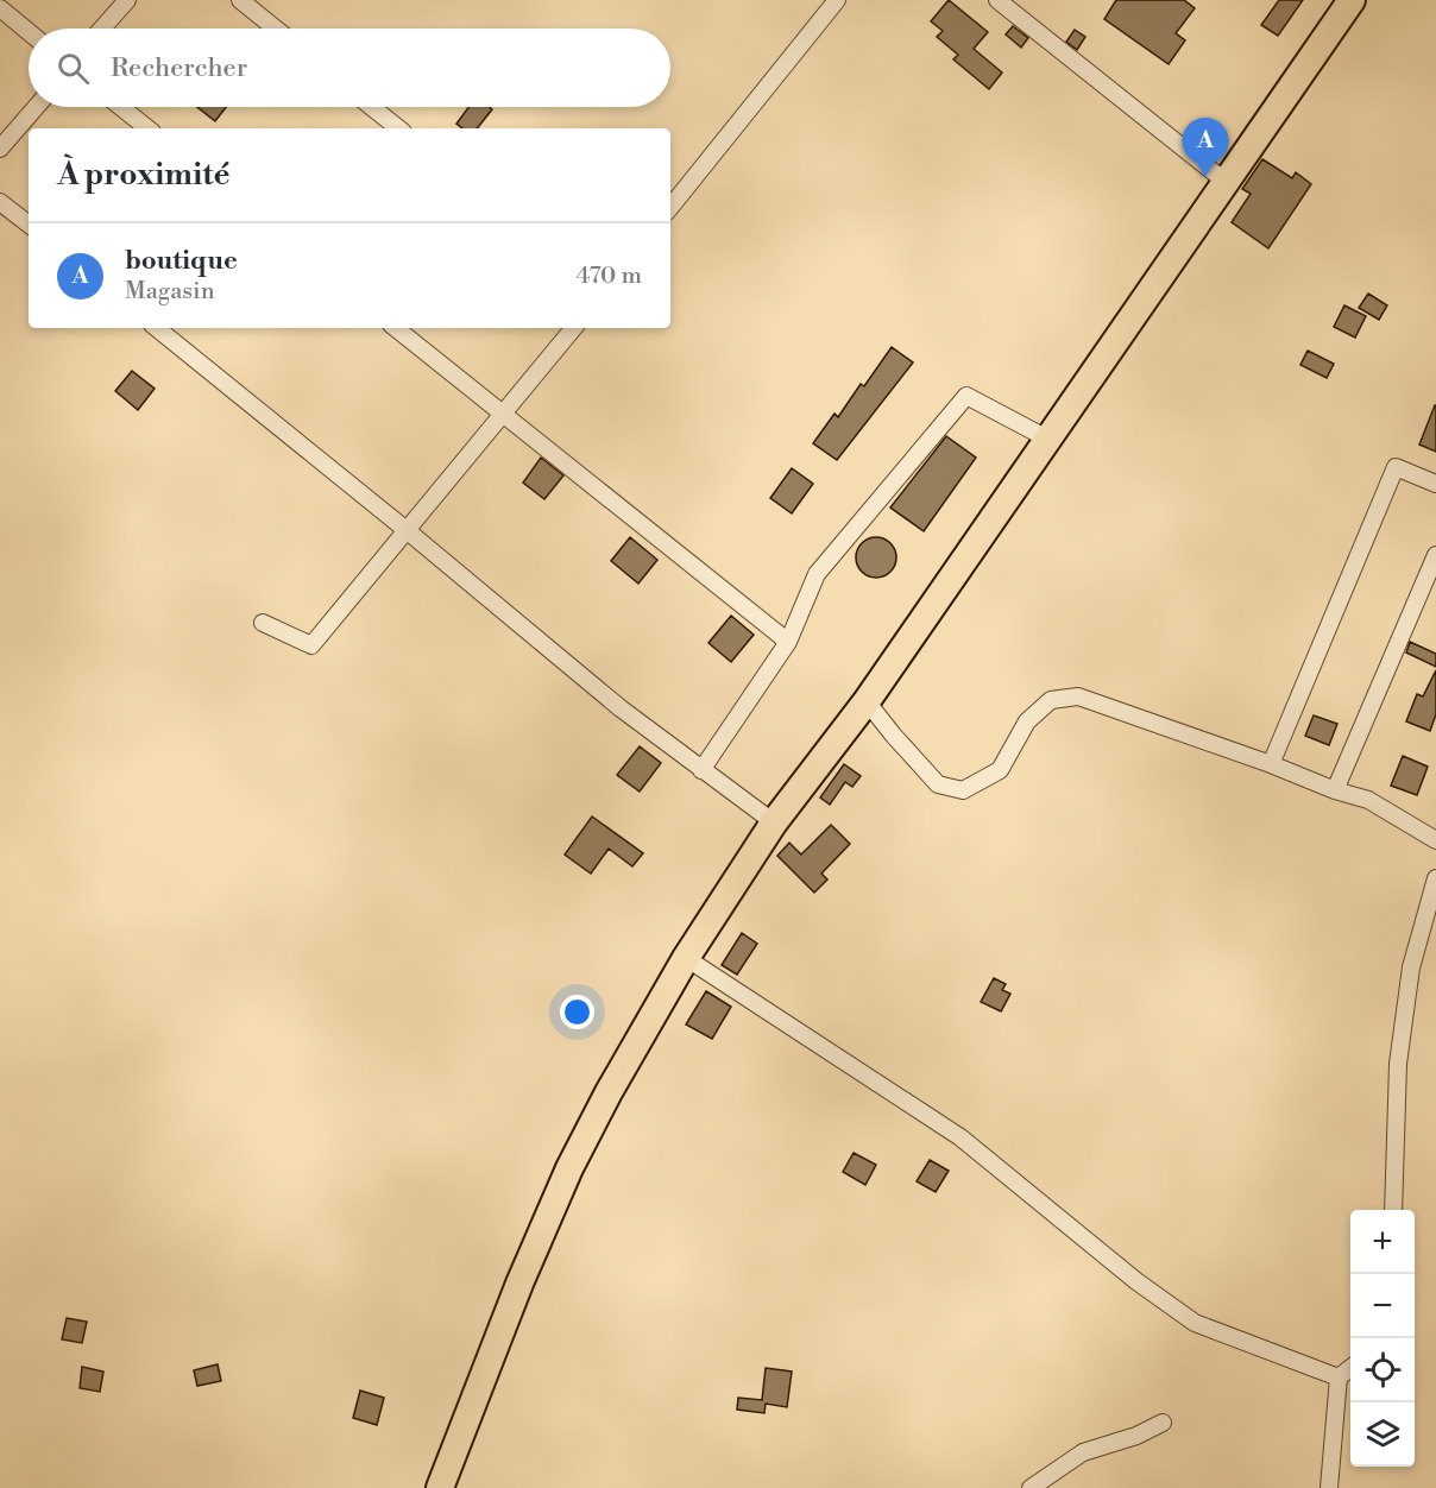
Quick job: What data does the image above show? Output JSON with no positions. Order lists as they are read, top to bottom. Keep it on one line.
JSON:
{"page":{"search":"Rechercher","pins":"A","heading":"À proximité","list":[{"mark":"A","name":"boutique","note":"Magasin","value":"470 m"}],"map_buttons":["+","−"]}}
